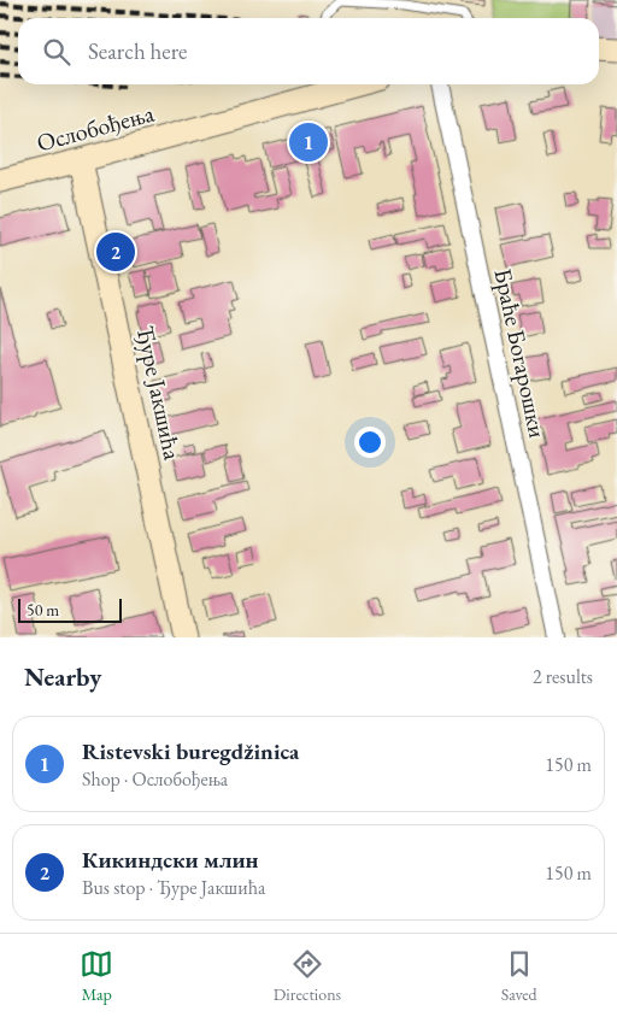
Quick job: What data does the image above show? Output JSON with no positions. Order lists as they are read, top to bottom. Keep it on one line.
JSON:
{"streets":{"main road":["Ослобођења","Ђуре Јакшића"],"street":["Браће Богарошки"]},"crossings":[["Ослобођења","Ђуре Јакшића"]],"scale_bar":"50 m","page":{"search":"Search here","pins":["1","2"],"scale":"50 m","heading":["Nearby","2 results"],"list":[{"mark":"1","name":"Ristevski buregdžinica","note":"Shop · Ослобођења","value":"150 m"},{"mark":"2","name":"Кикиндски млин","note":"Bus stop · Ђуре Јакшића","value":"150 m"}],"nav":["Map","Directions","Saved"]}}
